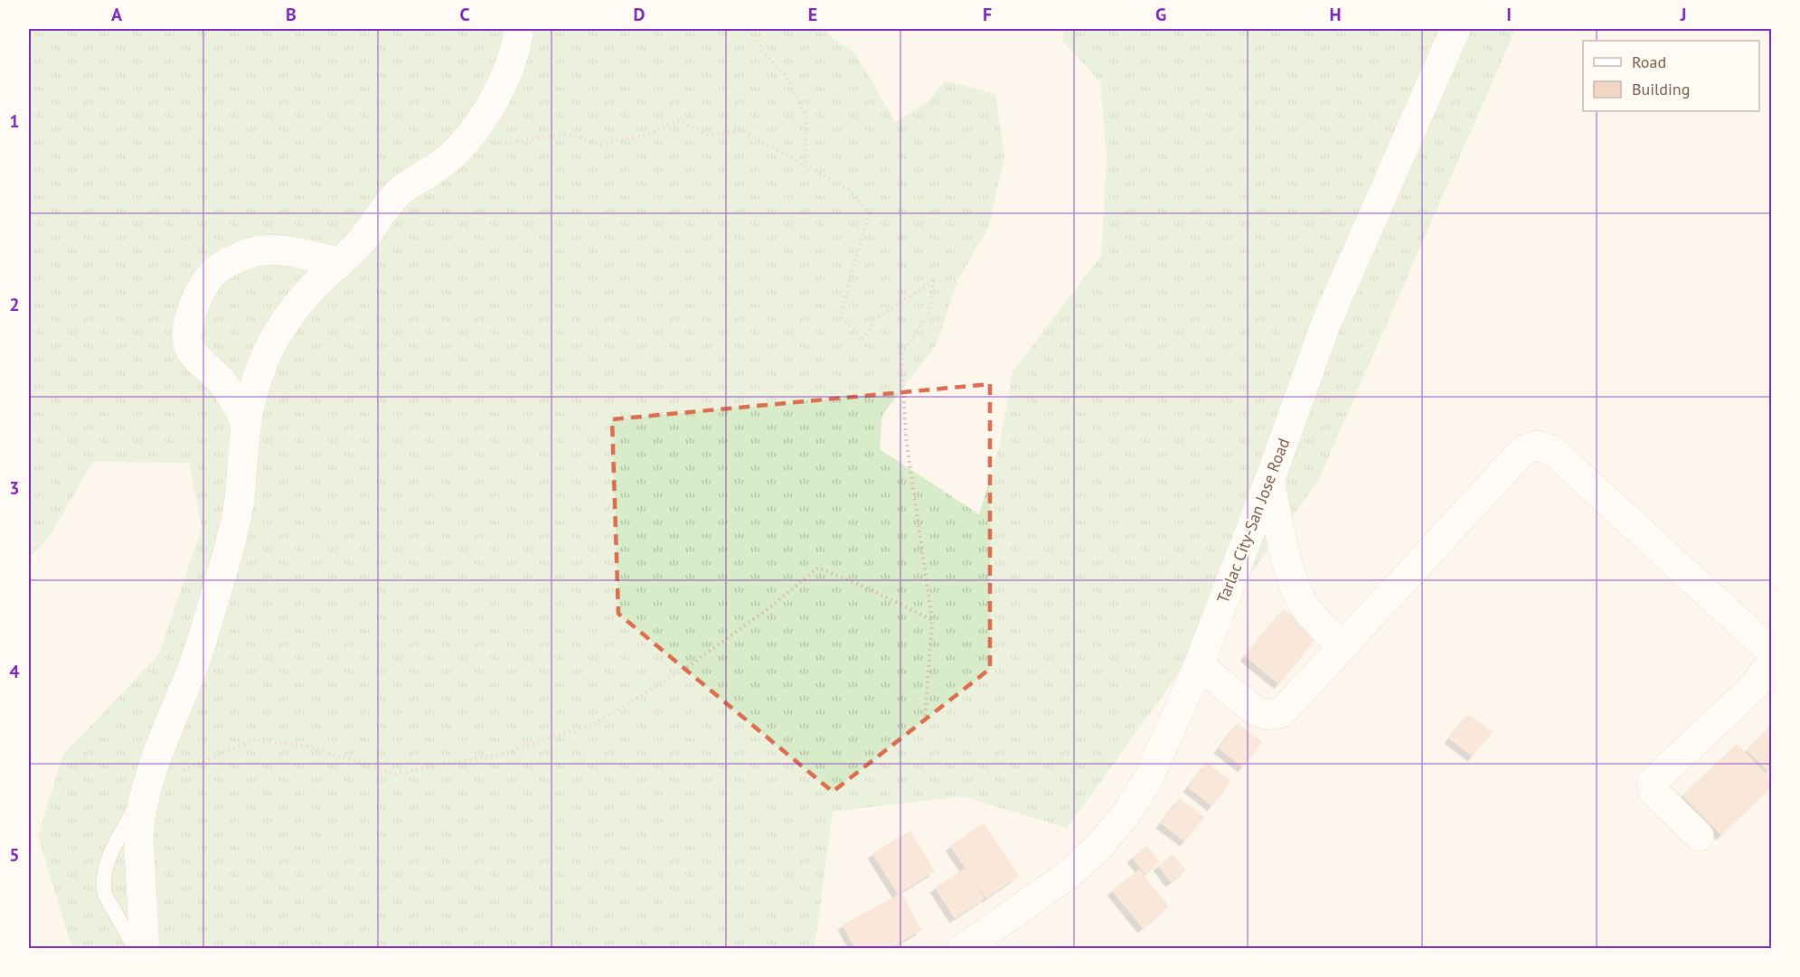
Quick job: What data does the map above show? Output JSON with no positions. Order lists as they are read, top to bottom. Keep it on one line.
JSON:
{"streets":{"street":["Tarlac City-San Jose Road"]},"legend":["Road","Building"],"grid":{"columns":["A","B","C","D","E","F","G","H","I","J"],"rows":["1","2","3","4","5"]}}
